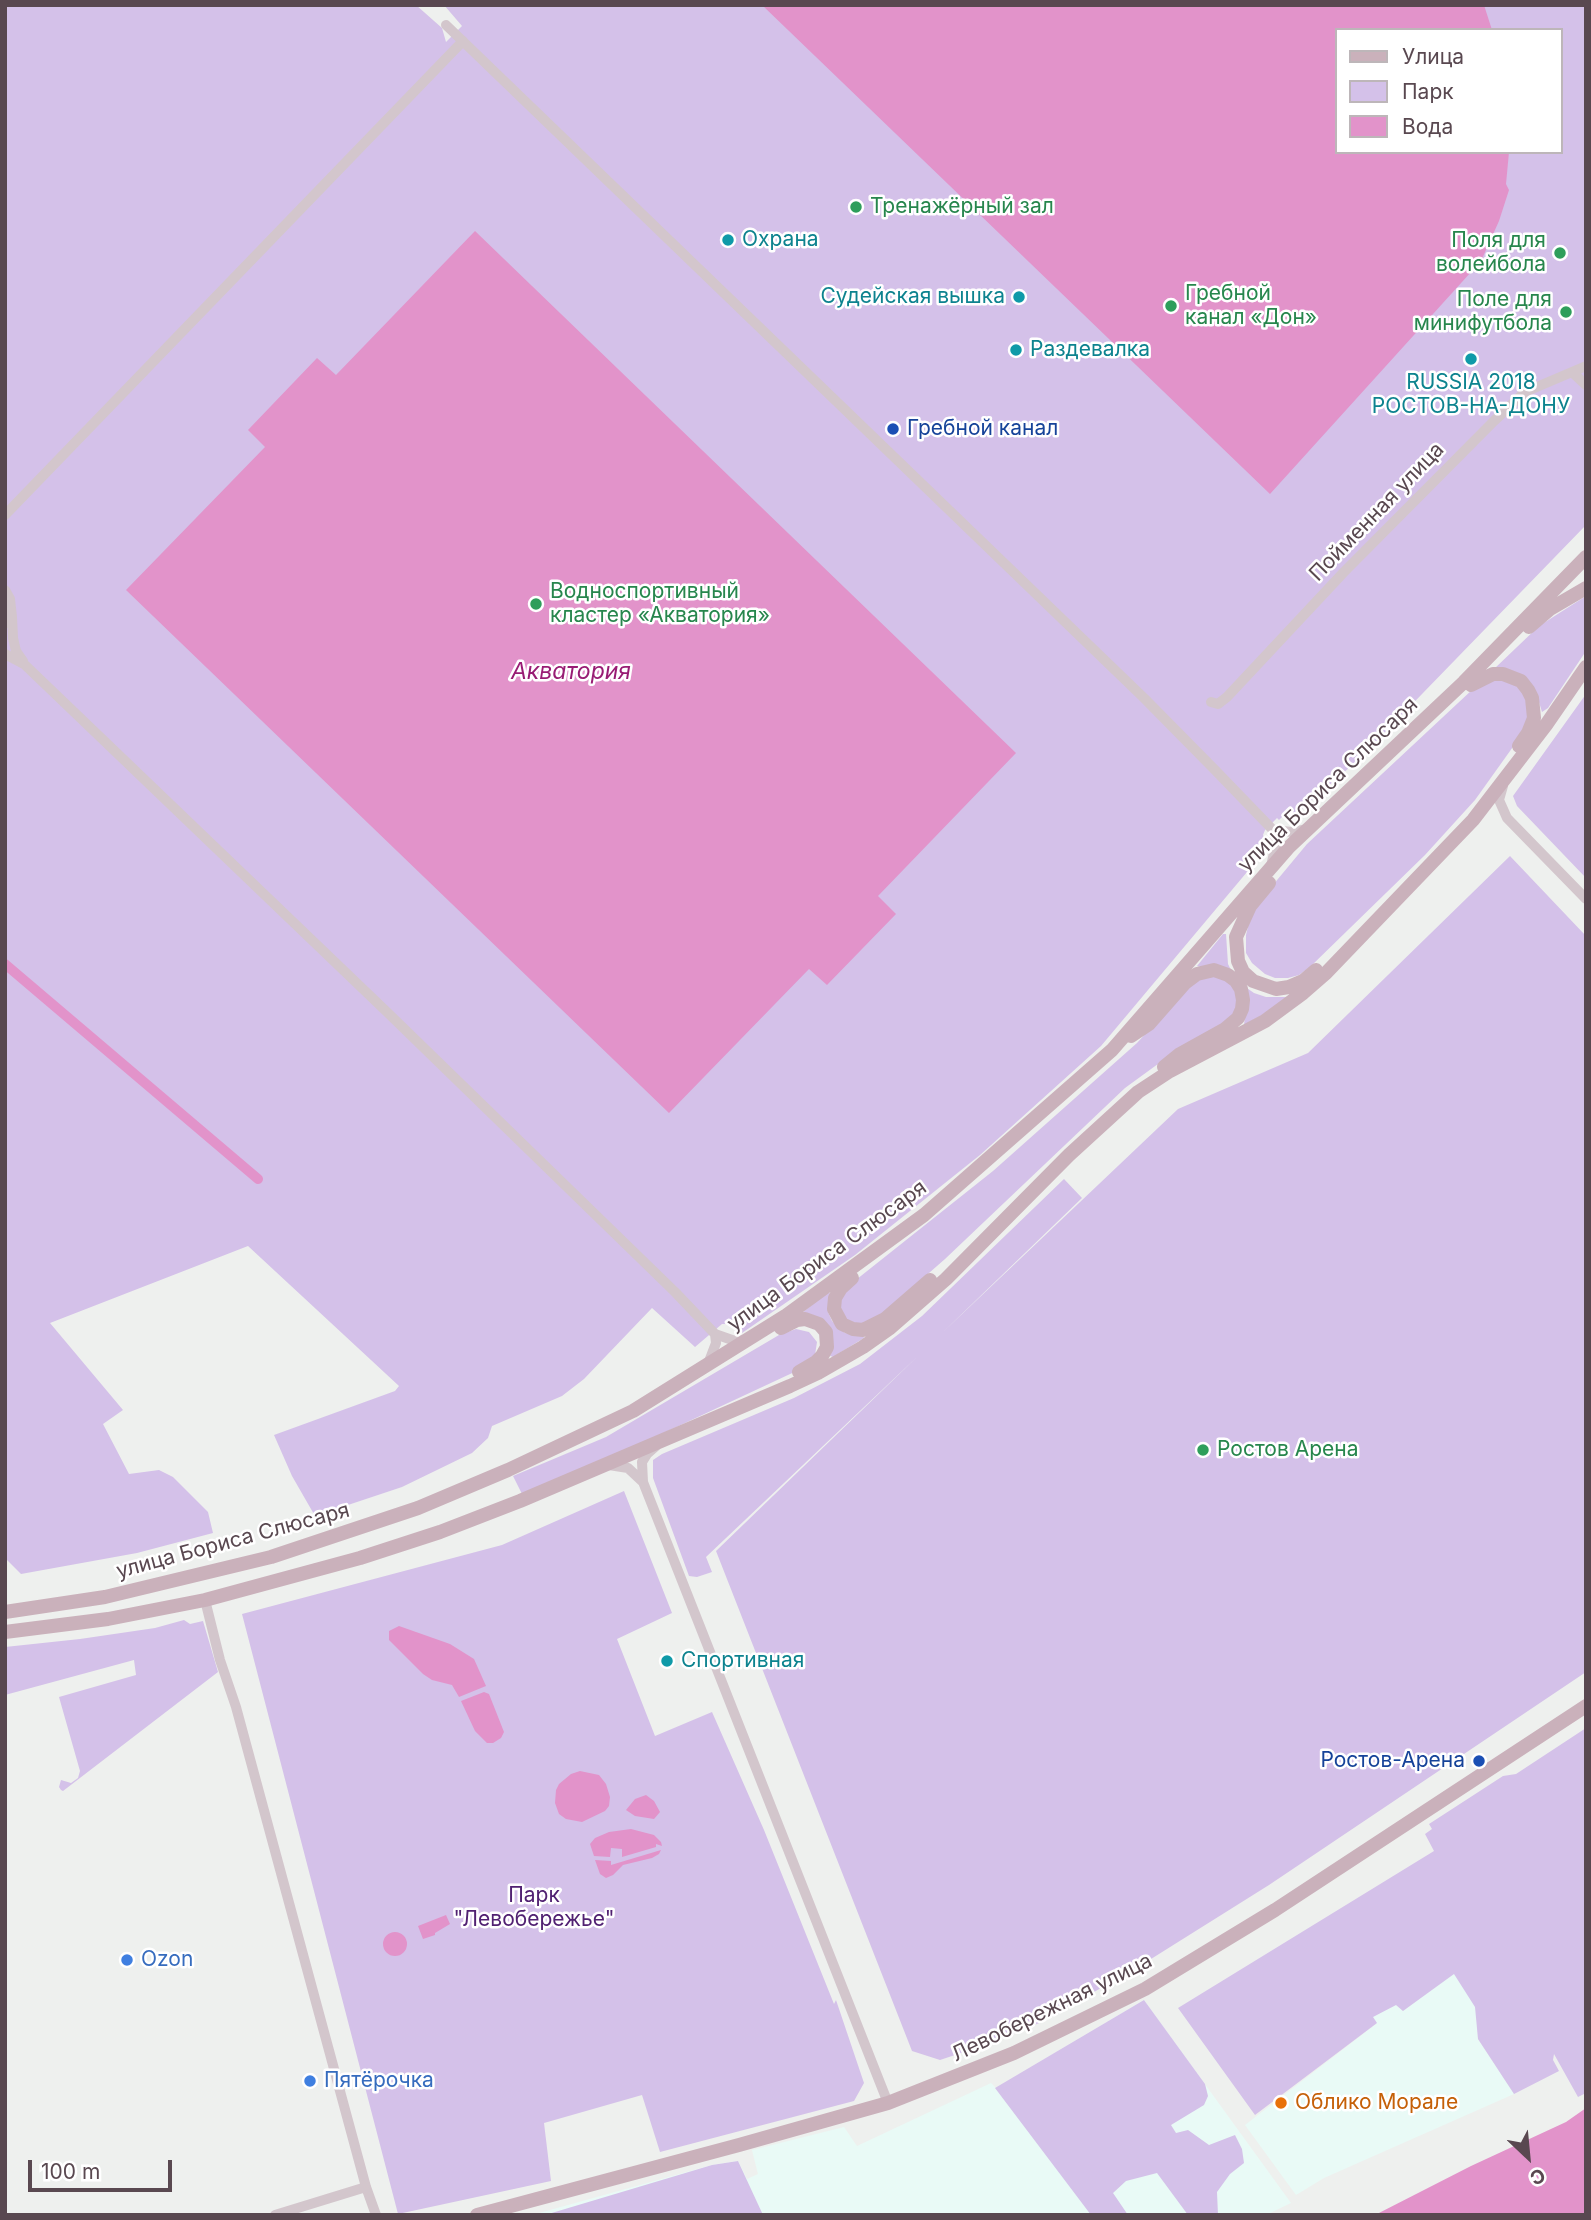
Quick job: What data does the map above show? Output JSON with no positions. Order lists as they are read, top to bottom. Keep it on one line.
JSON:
{"streets":{"main road":["улица Бориса Слюсаря","Левобережная улица"],"street":["Пойменная улица"]},"water":["Акватория"],"parks":["Парк \"Левобережье\""],"places":["Тренажёрный зал","Охрана","Поля для волейбола","Судейская вышка","Гребной канал «Дон»","Поле для минифутбола","Раздевалка","RUSSIA 2018 РОСТОВ-НА-ДОНУ","Гребной канал","Водноспортивный кластер «Акватория»","Ростов Арена","Спортивная","Ростов-Арена","Ozon","Пятёрочка","Облико Морале"],"legend":["Улица","Парк","Вода"],"scale_bar":"100 m","north":"bottom right"}
